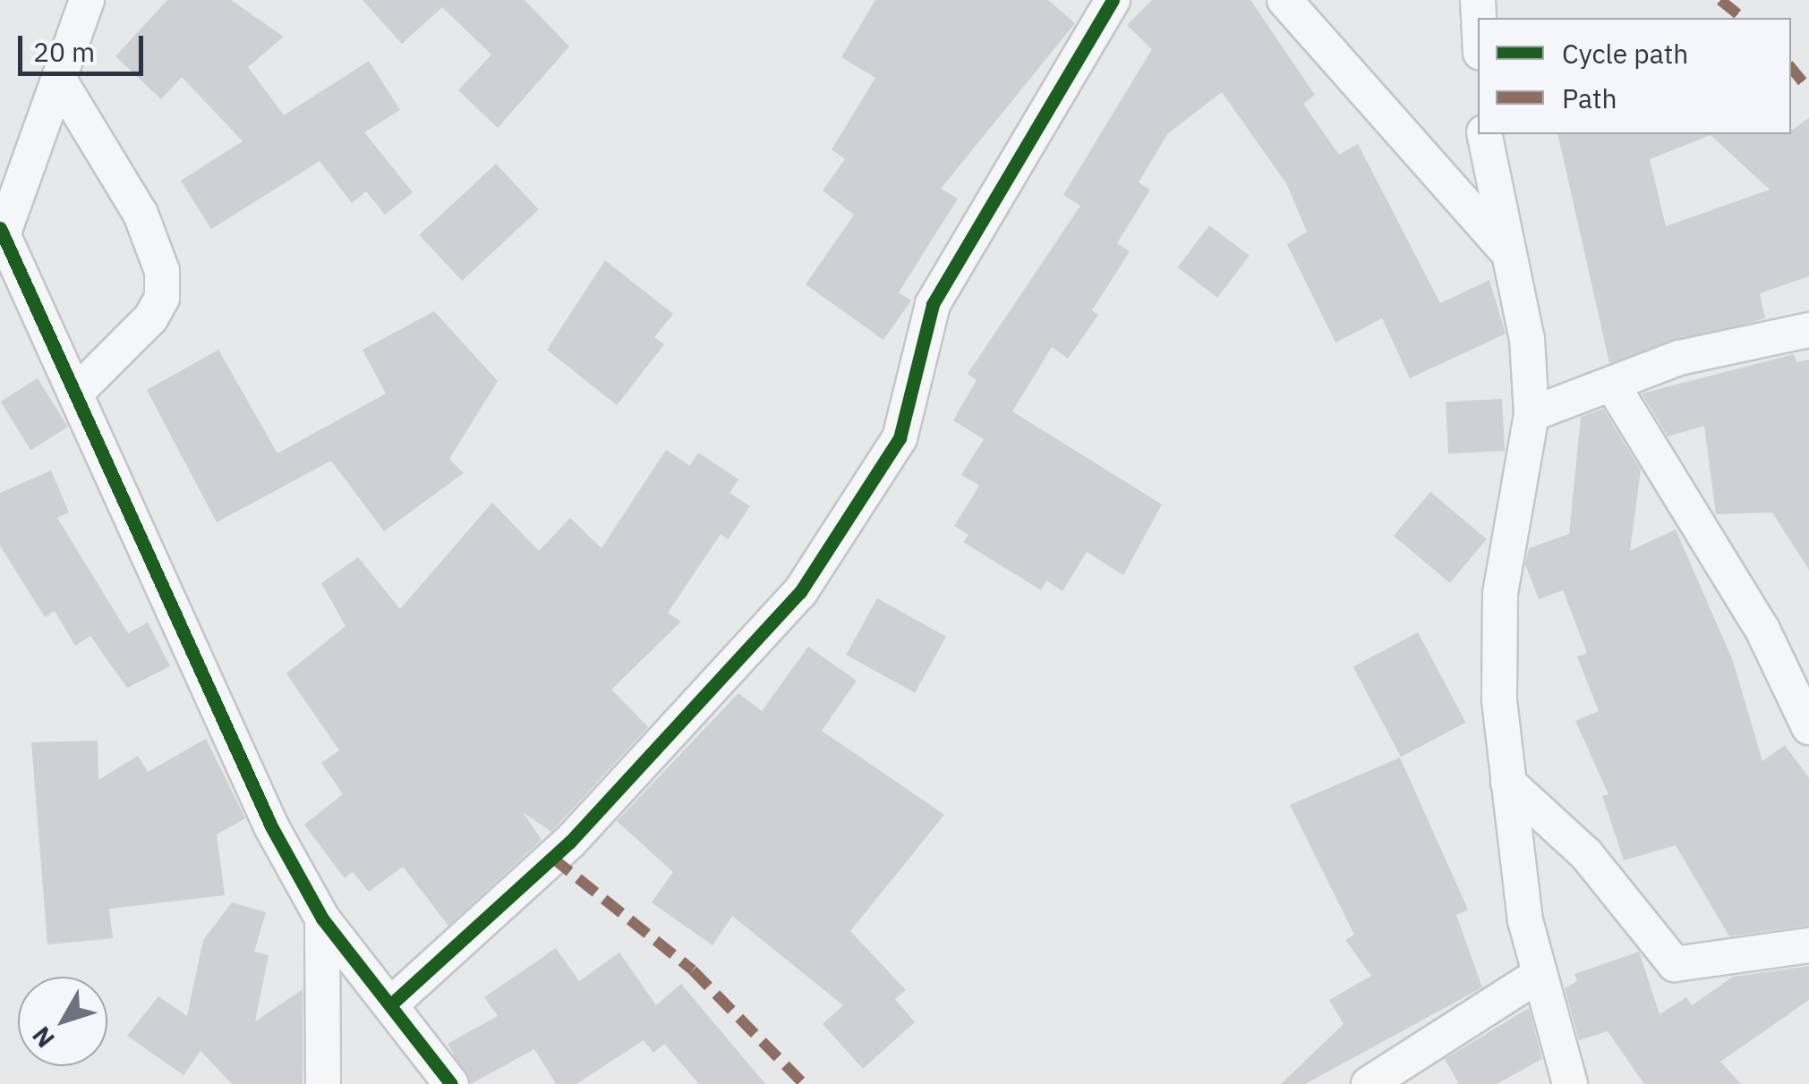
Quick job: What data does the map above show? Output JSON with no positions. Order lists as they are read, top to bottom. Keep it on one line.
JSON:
{"legend":["Cycle path","Path"],"scale_bar":"20 m","north":"bottom left"}
